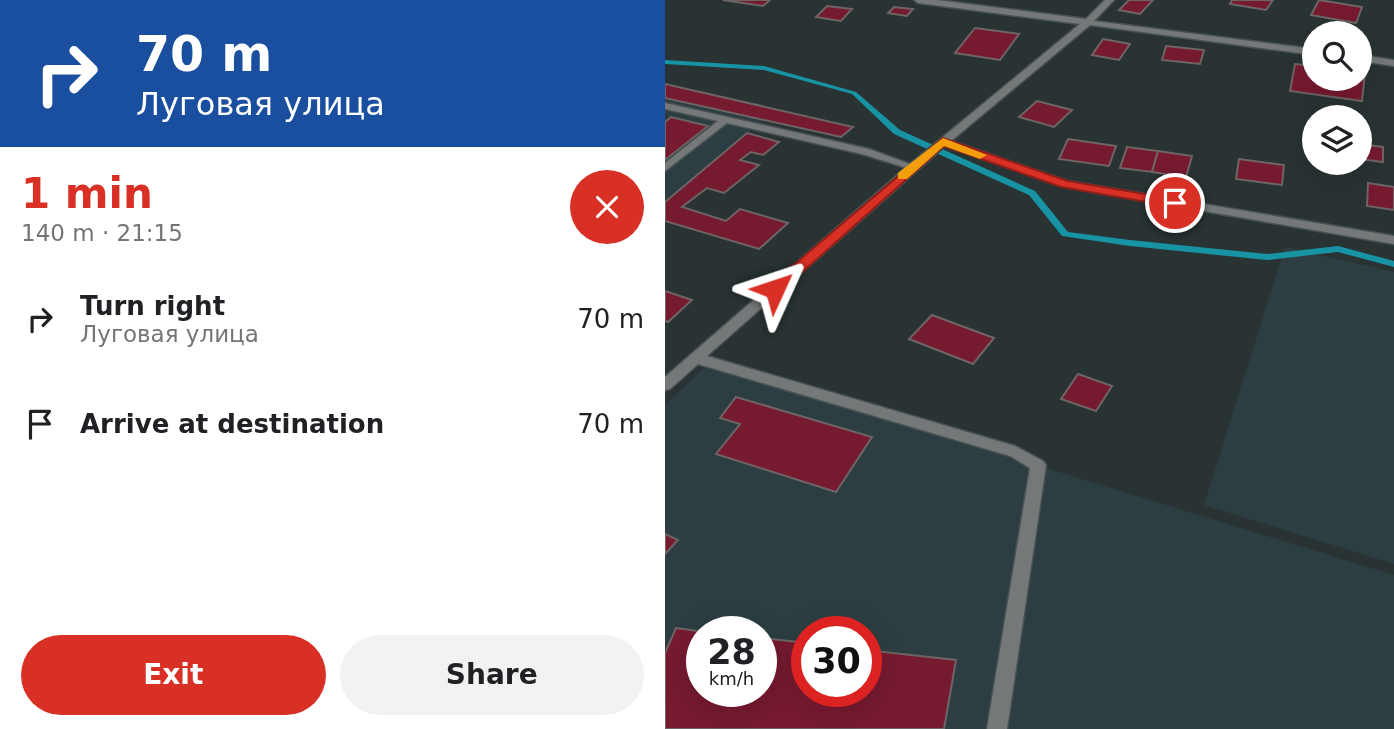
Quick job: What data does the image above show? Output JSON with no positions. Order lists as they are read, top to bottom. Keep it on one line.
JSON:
{"page":{"turn":["70 m","Луговая улица"],"heading":["1 min","140 m · 21:15"],"list":[{"name":"Turn right","note":"Луговая улица","value":"70 m"},{"name":"Arrive at destination","value":"70 m"}],"speed":"28 km/h","limit":"30","buttons":["Exit","Share"]}}
